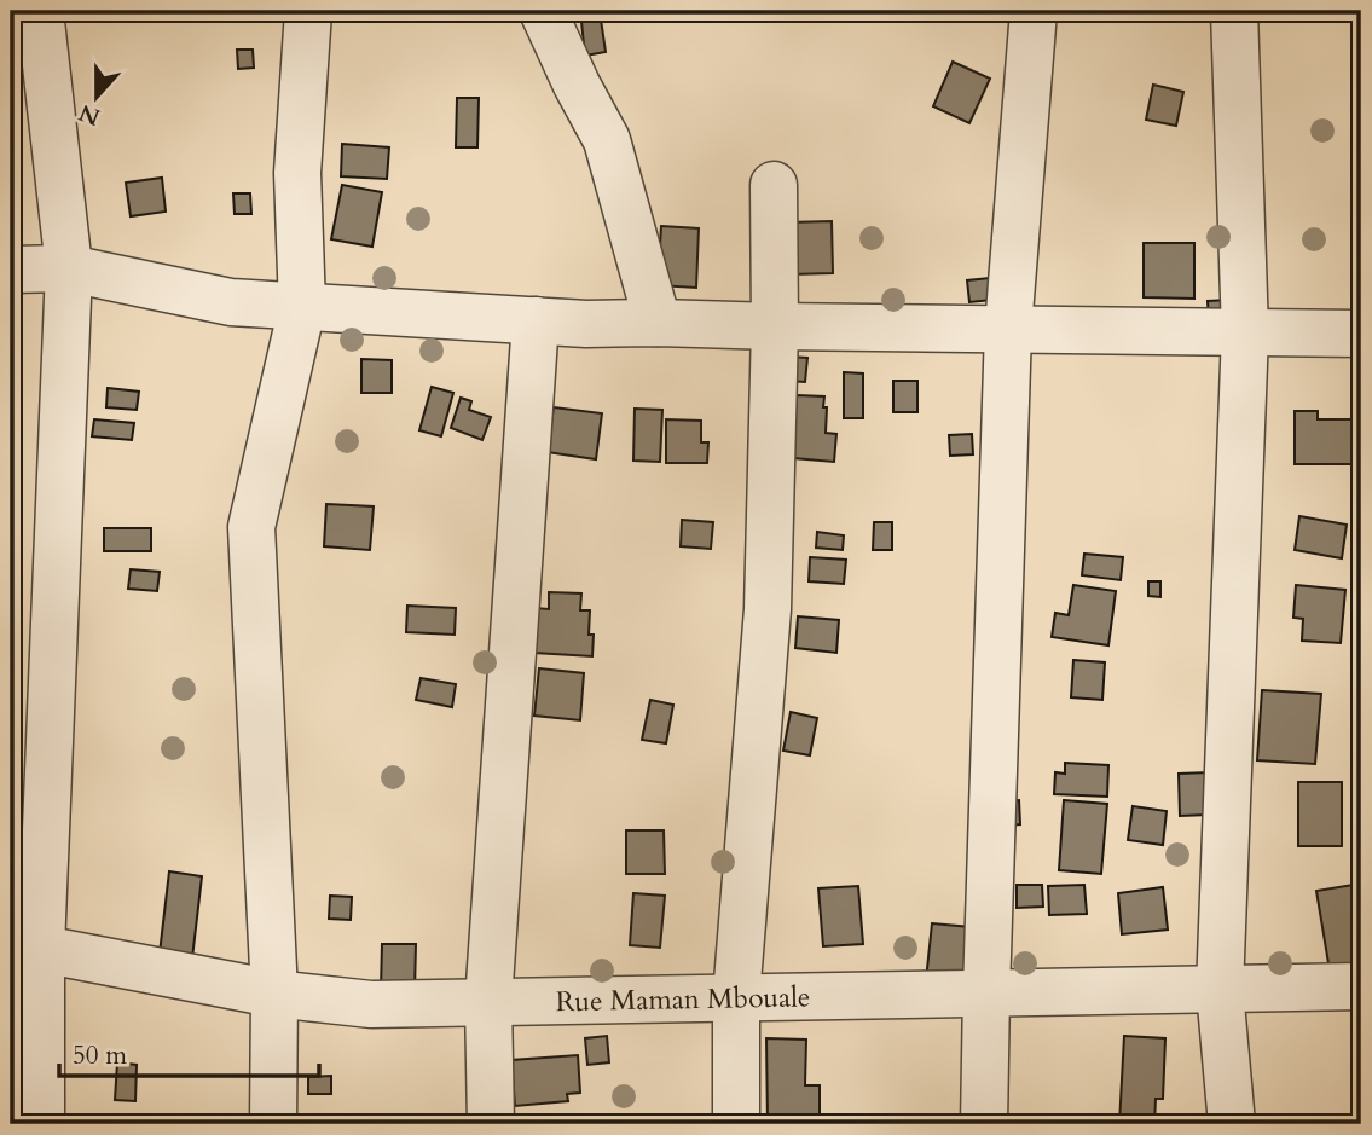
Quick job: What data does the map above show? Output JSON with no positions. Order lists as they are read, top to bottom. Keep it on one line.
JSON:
{"streets":{"street":["Rue Maman Mbouale"]},"scale_bar":"50 m","north":"bottom"}
